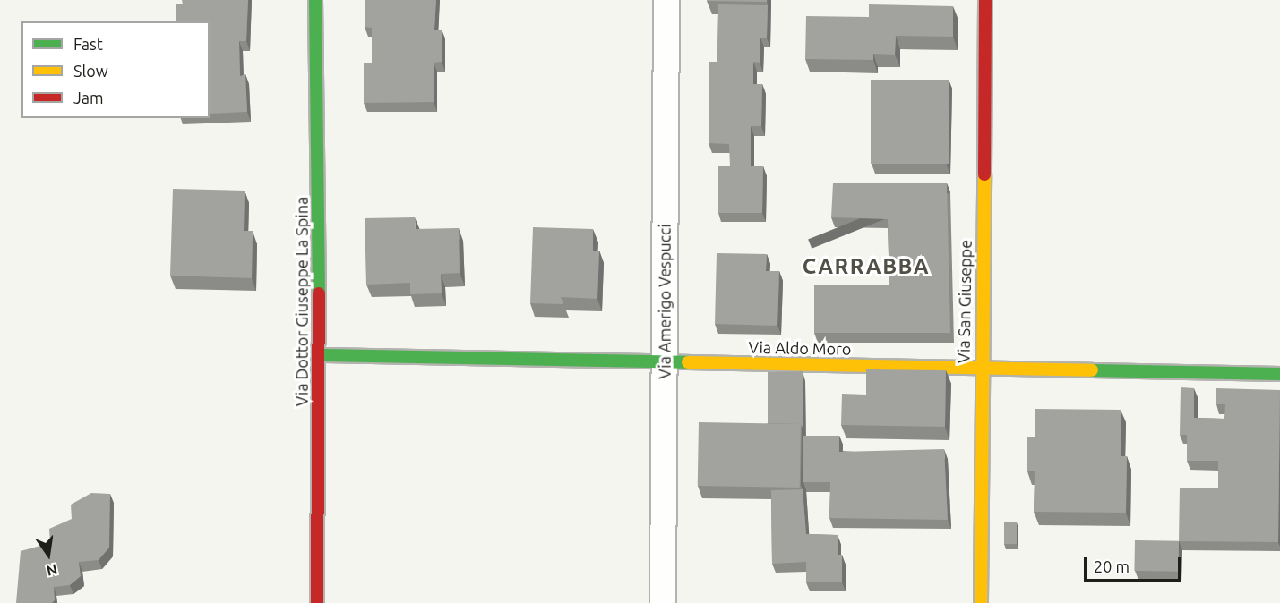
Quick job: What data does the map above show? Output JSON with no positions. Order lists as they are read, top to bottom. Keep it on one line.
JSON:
{"streets":{"street":["Via Dottor Giuseppe La Spina","Via Amerigo Vespucci","Via San Giuseppe","Via Aldo Moro"]},"crossings":[["Via Dottor Giuseppe La Spina","Via Aldo Moro"],["Via Amerigo Vespucci","Via Aldo Moro"],["Via San Giuseppe","Via Aldo Moro"]],"districts":["CARRABBA"],"legend":["Fast","Slow","Jam"],"scale_bar":"20 m","north":"bottom"}
